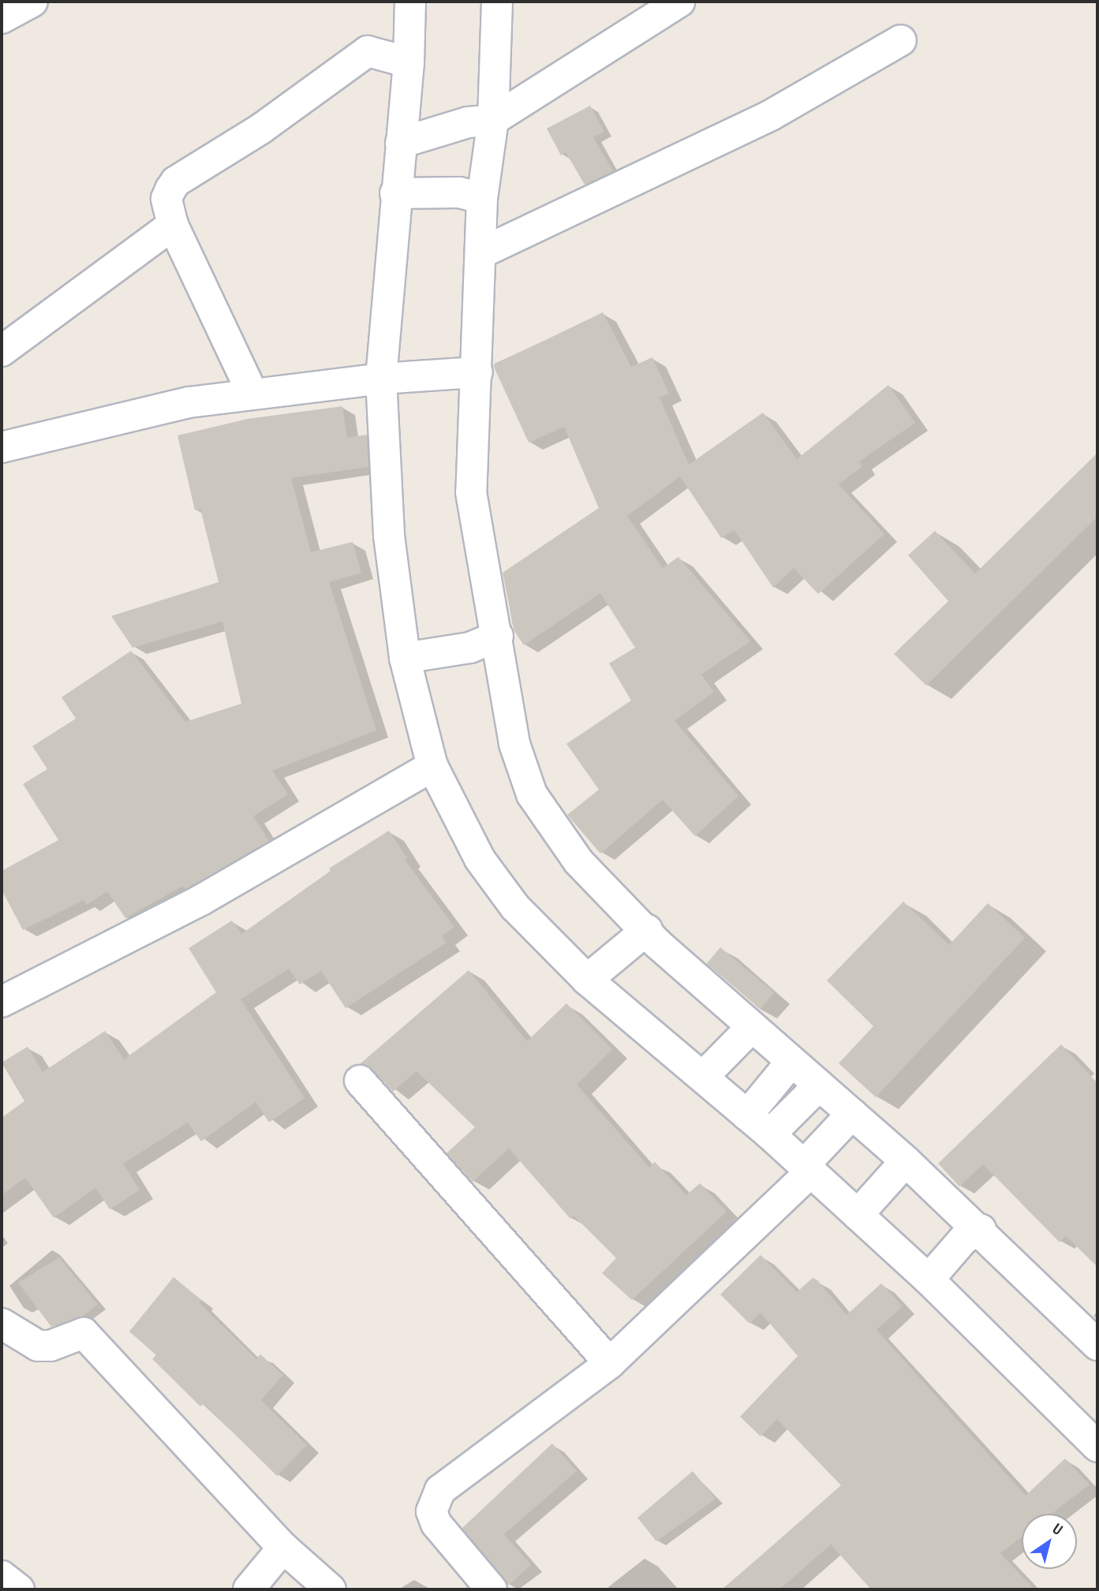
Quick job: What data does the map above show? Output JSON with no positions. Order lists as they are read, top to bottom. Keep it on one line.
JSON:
{"north":"top right"}
